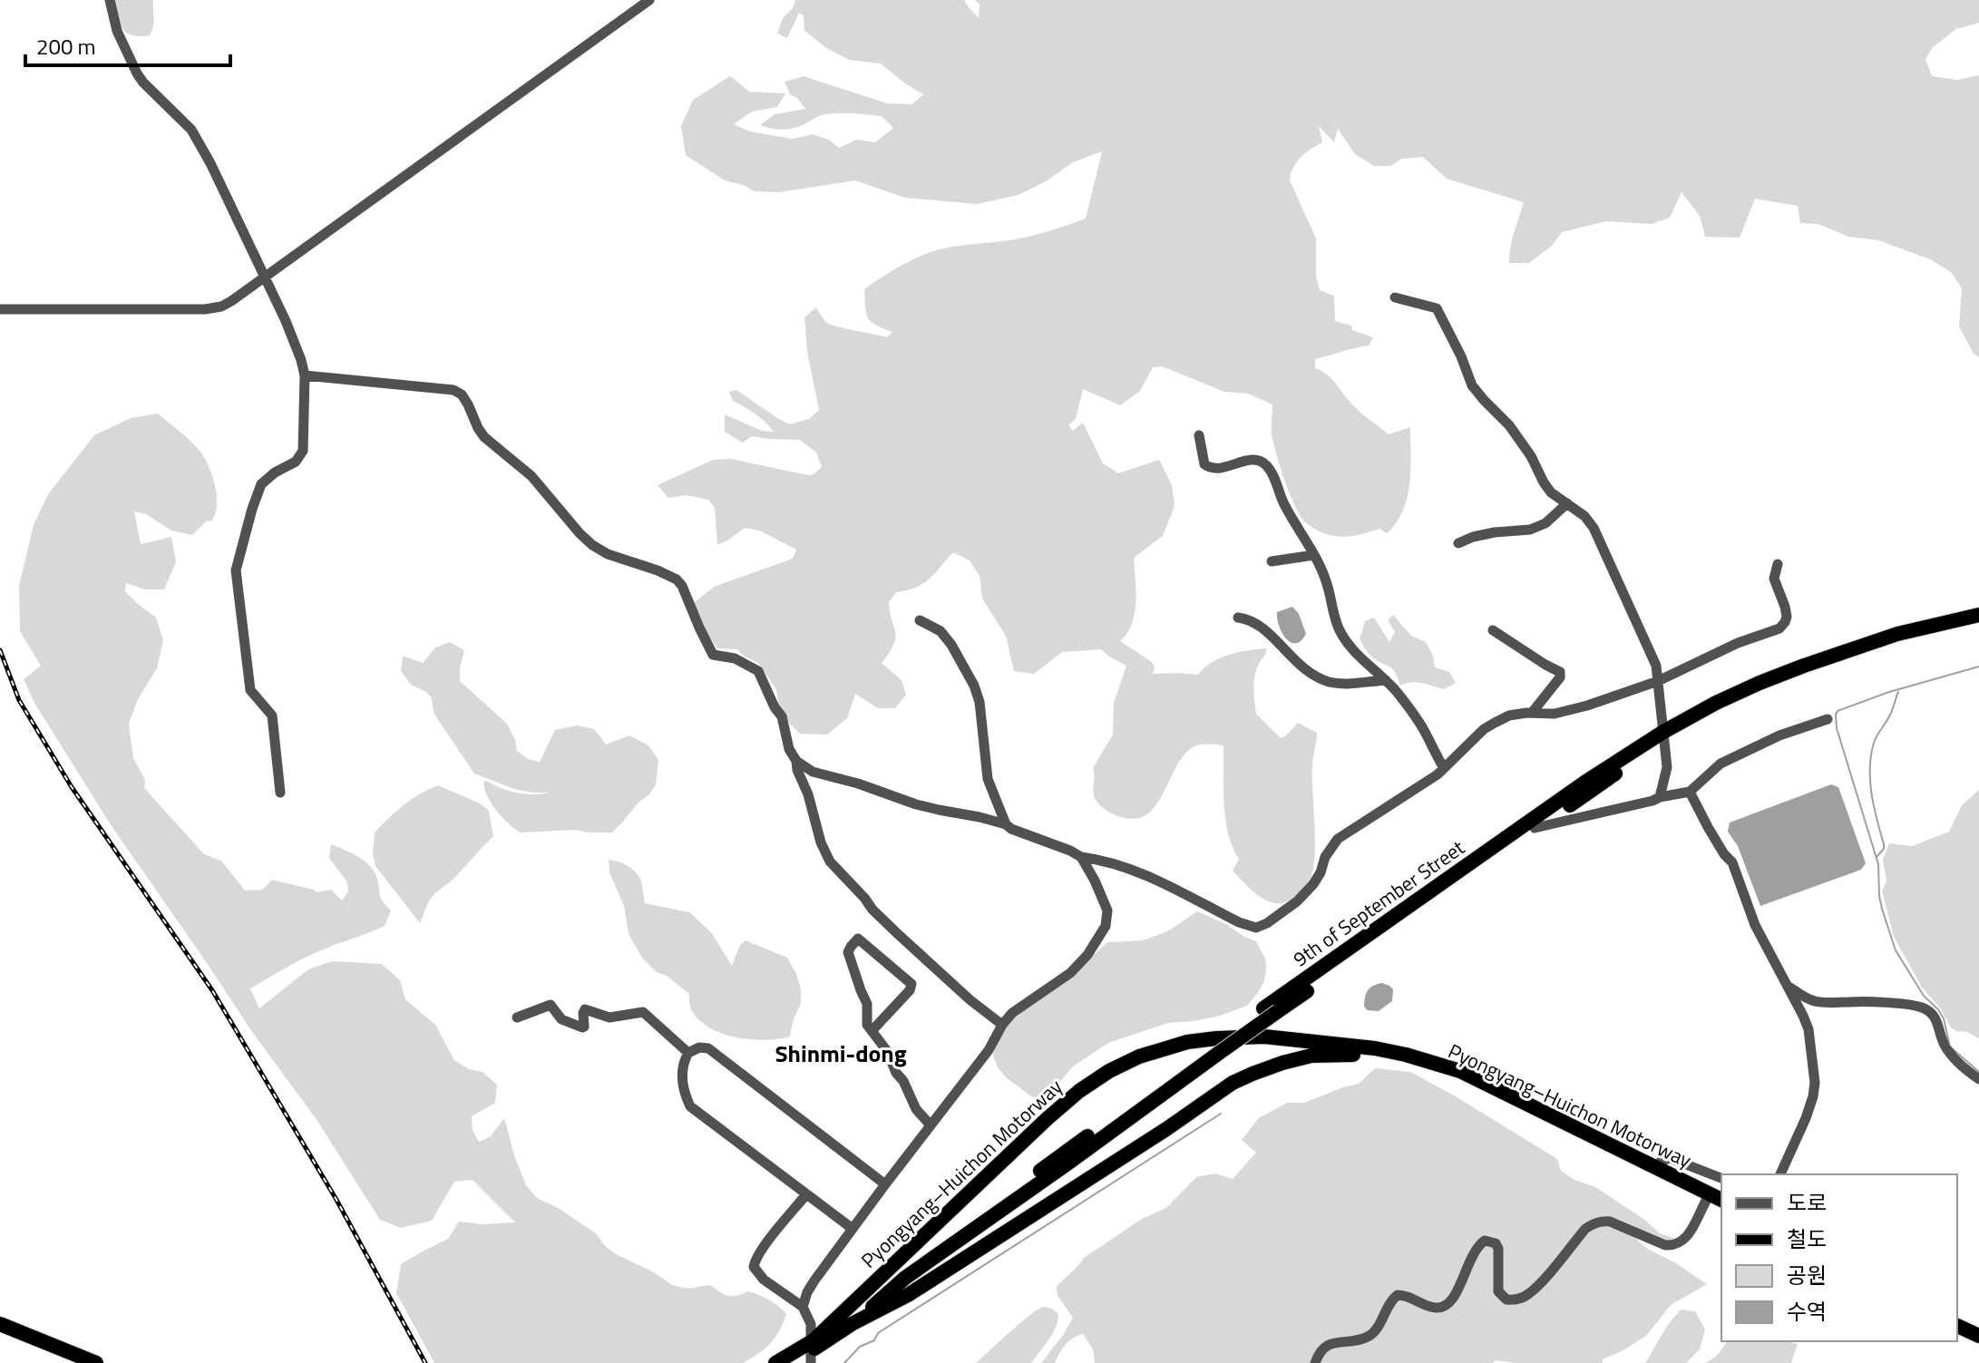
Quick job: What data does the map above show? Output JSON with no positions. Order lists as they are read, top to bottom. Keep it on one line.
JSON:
{"streets":{"highway":["9th of September Street","Pyongyang–Huichon Motorway"]},"crossings":[["9th of September Street","Pyongyang–Huichon Motorway"]],"districts":["Shinmi-dong"],"legend":["도로","철도","공원","수역"],"scale_bar":"200 m"}
